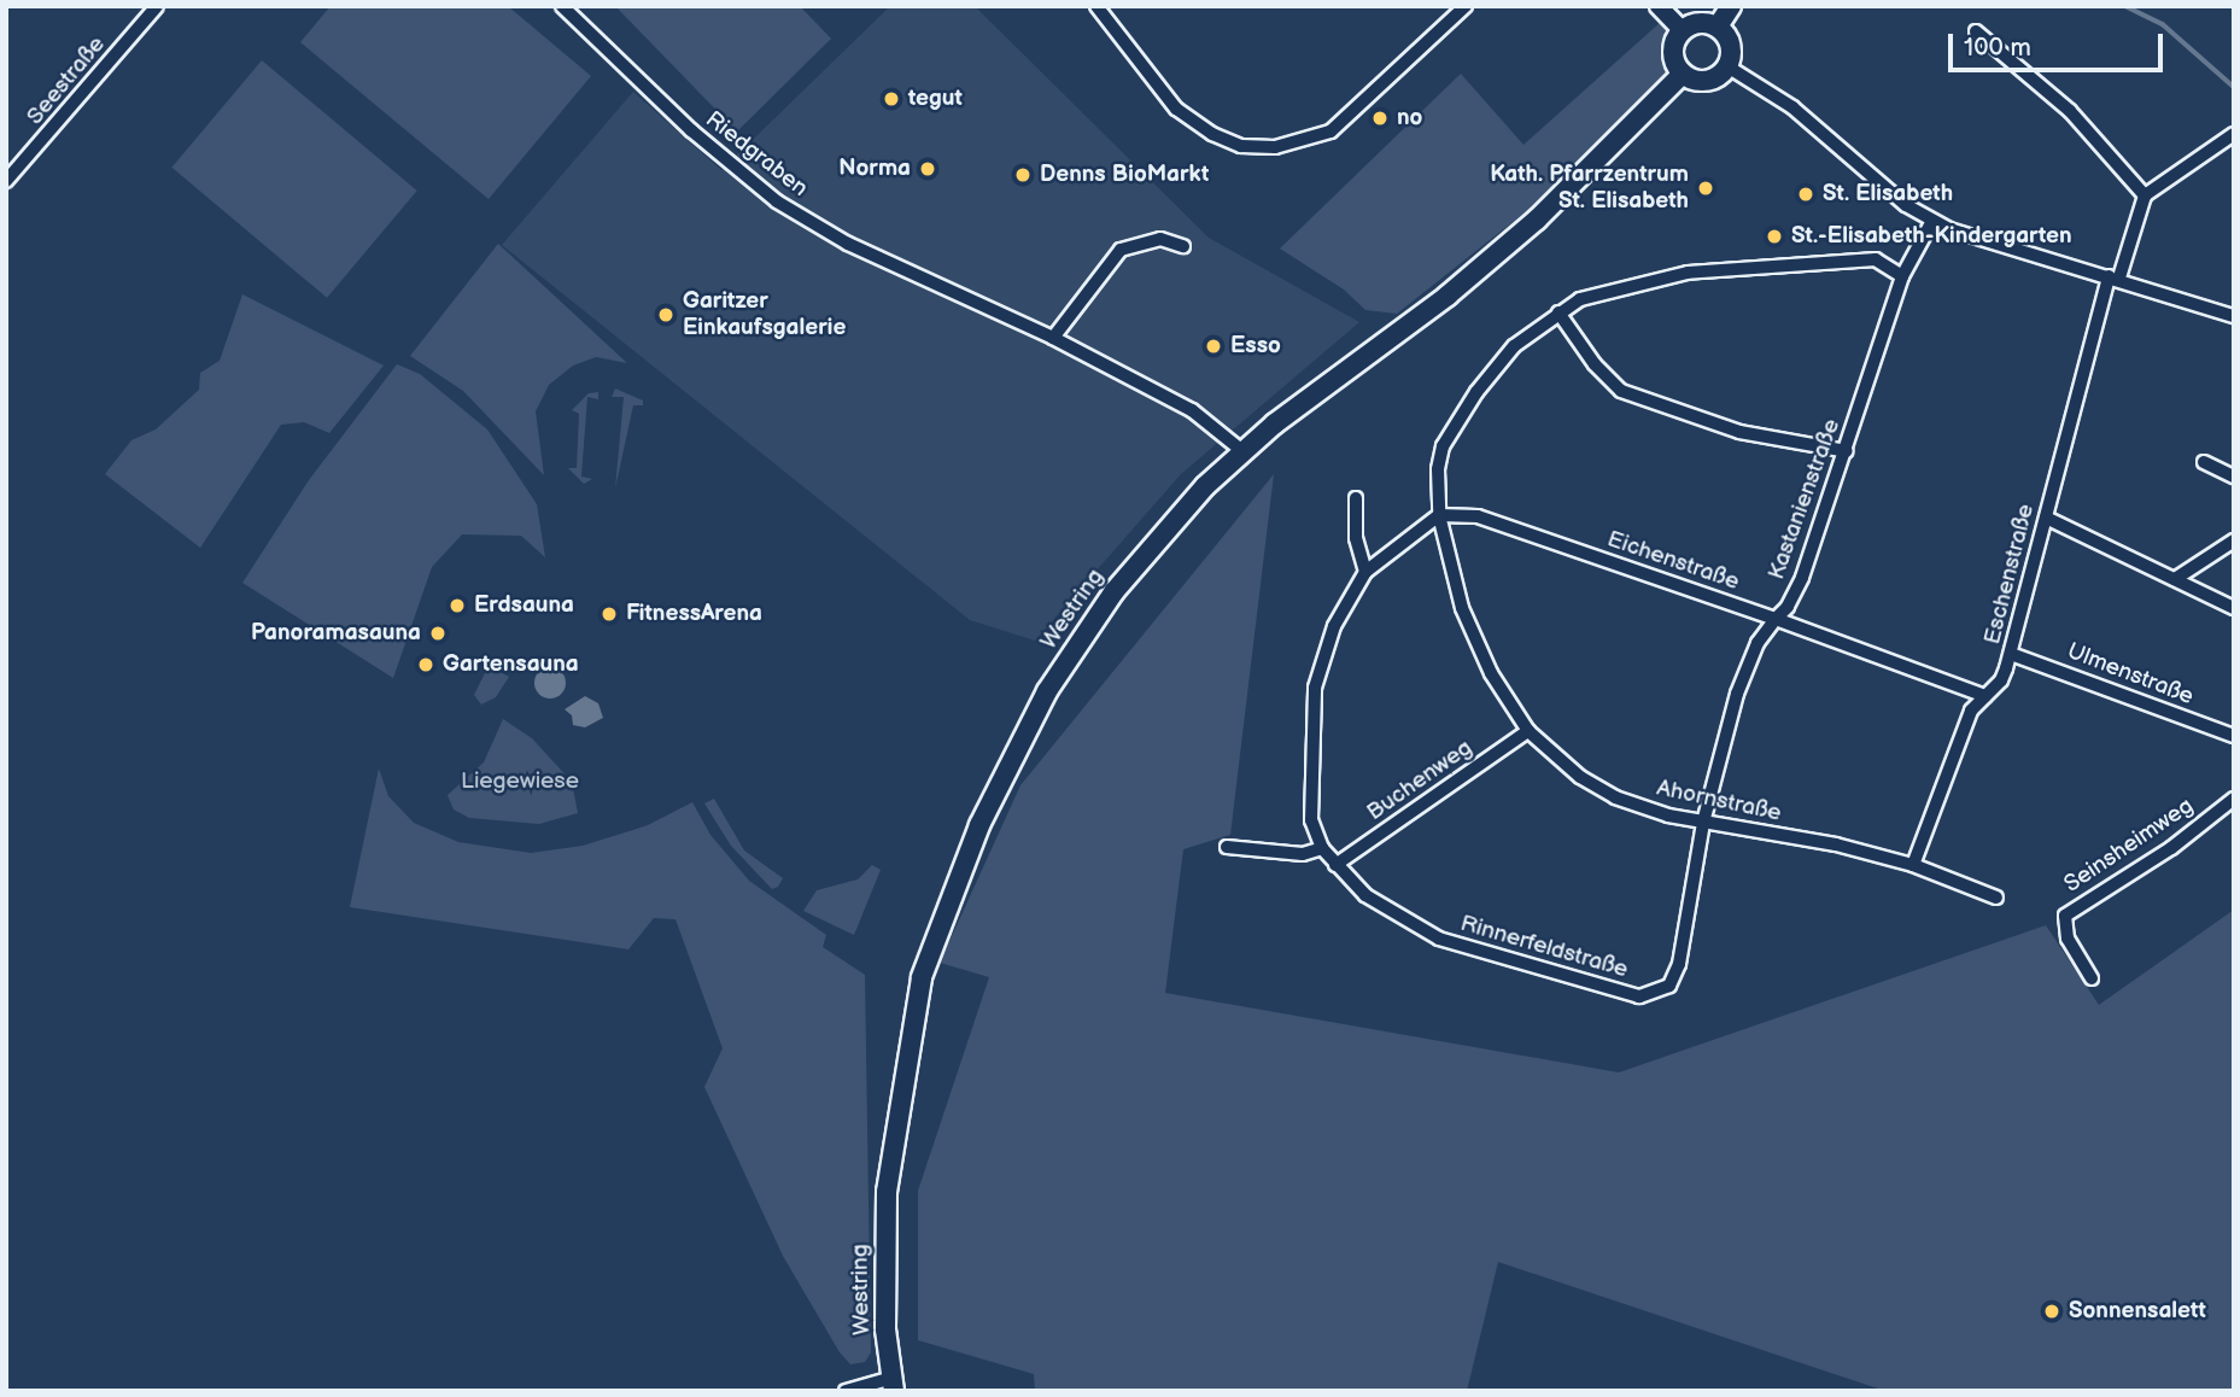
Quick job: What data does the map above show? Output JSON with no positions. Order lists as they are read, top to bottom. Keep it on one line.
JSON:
{"streets":{"main road":["Westring"],"street":["Seestraße","Riedgraben","Kastanienstraße","Eichenstraße","Eschenstraße","Ulmenstraße","Buchenweg","Ahornstraße","Seinsheimweg","Rinnerfeldstraße"]},"crossings":[["Riedgraben","Westring"],["Kastanienstraße","Eichenstraße"],["Kastanienstraße","Ahornstraße"],["Kastanienstraße","Rinnerfeldstraße"],["Eichenstraße","Eschenstraße"],["Eichenstraße","Ahornstraße"],["Eichenstraße","Rinnerfeldstraße"],["Eschenstraße","Ulmenstraße"],["Eschenstraße","Ahornstraße"],["Buchenweg","Ahornstraße"],["Buchenweg","Rinnerfeldstraße"],["Ahornstraße","Rinnerfeldstraße"]],"parks":["Liegewiese"],"places":["tegut","no","Norma","Denns BioMarkt","Kath. Pfarrzentrum St. Elisabeth","St. Elisabeth","St.-Elisabeth-Kindergarten","Garitzer Einkaufsgalerie","Esso","Erdsauna","FitnessArena","Panoramasauna","Gartensauna","Sonnensalett"],"scale_bar":"100 m"}
